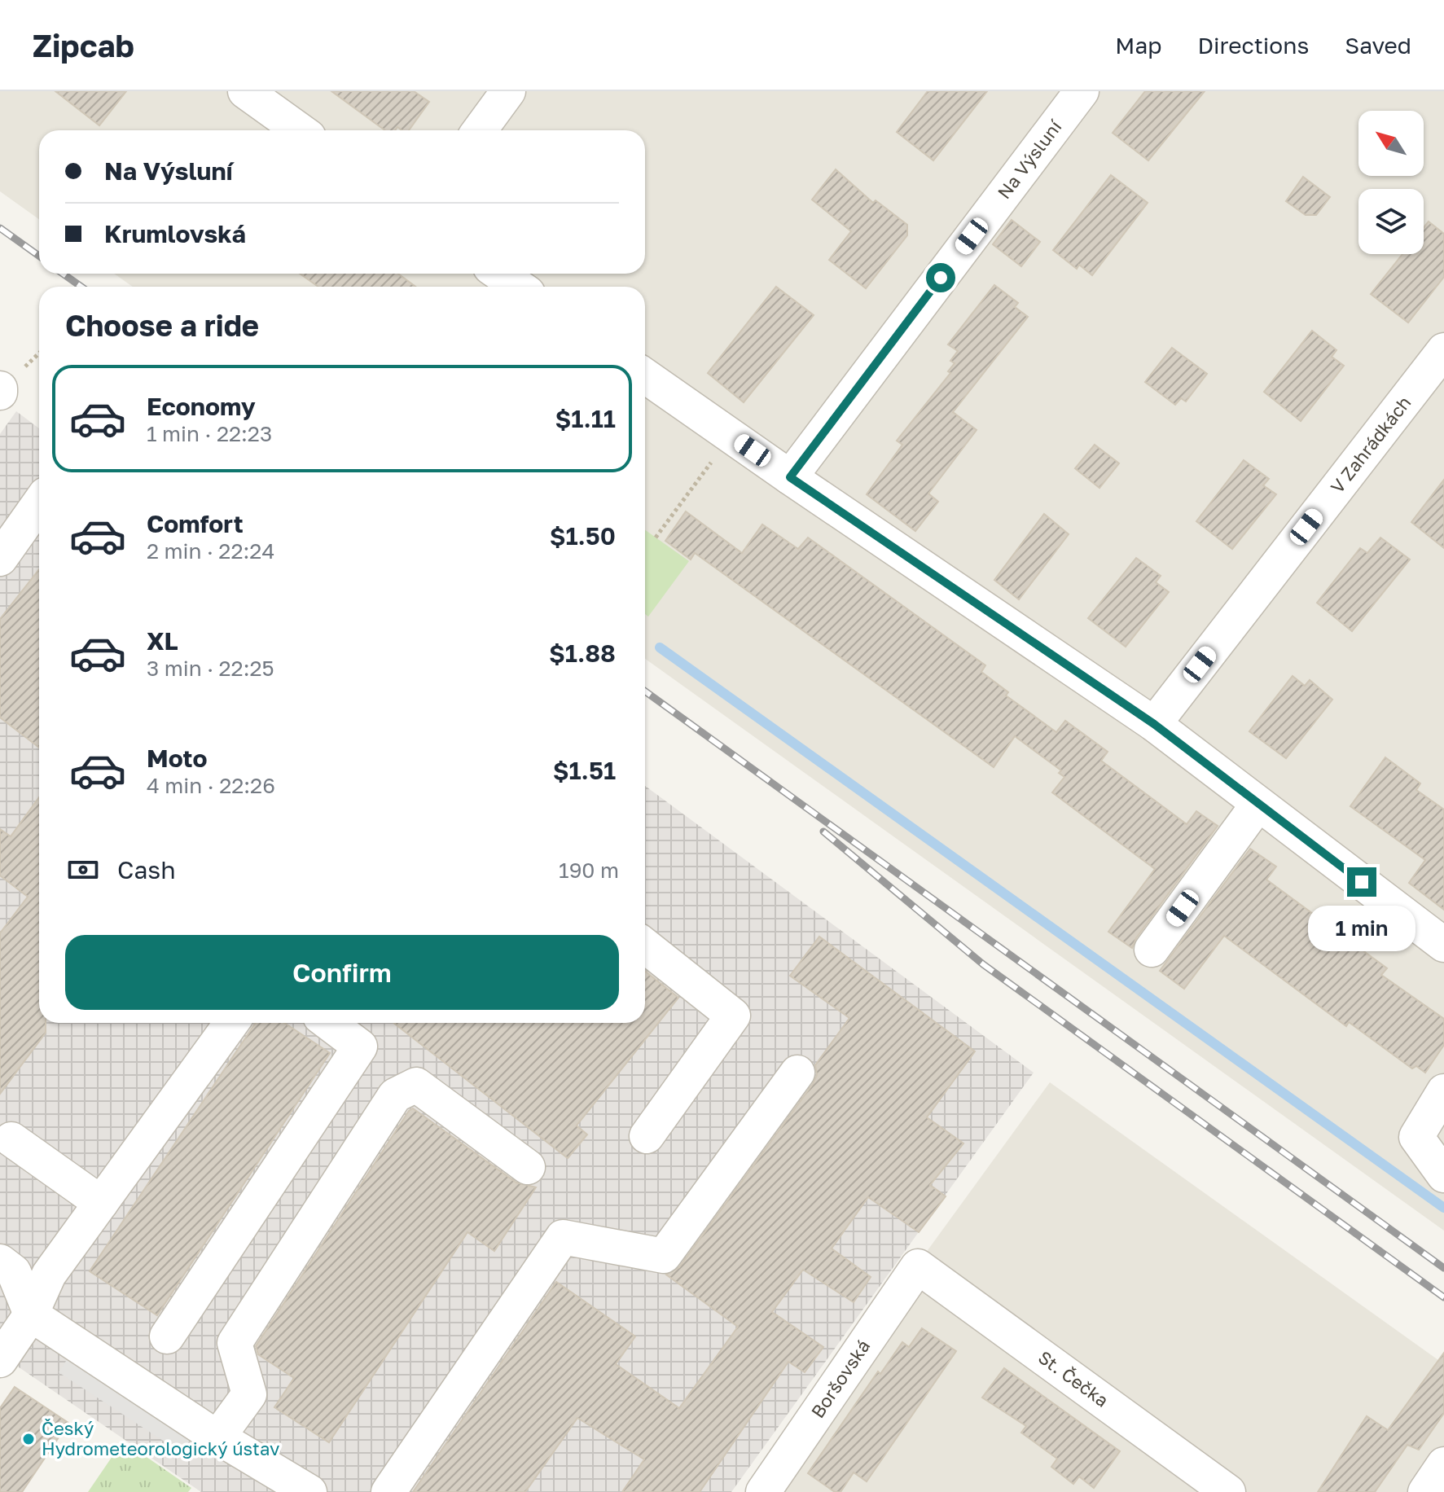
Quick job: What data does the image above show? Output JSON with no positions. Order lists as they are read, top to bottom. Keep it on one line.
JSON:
{"streets":{"street":["Na Výsluní","V Zahrádkách","Boršovská","St. Čečka"]},"crossings":[["Boršovská","St. Čečka"]],"places":["Český Hydrometeorologický ústav"],"north":"top left","page":{"header":"Zipcab","nav":["Map","Directions","Saved"],"banner":["Na Výsluní","Krumlovská"],"heading":"Choose a ride","list":[{"name":"Economy","note":"1 min · 22:23","value":"$1.11"},{"name":"Comfort","note":"2 min · 22:24","value":"$1.50"},{"name":"XL","note":"3 min · 22:25","value":"$1.88"},{"name":"Moto","note":"4 min · 22:26","value":"$1.51"}],"pay":["Cash","190 m"],"bubble":"1 min","buttons":"Confirm"}}
